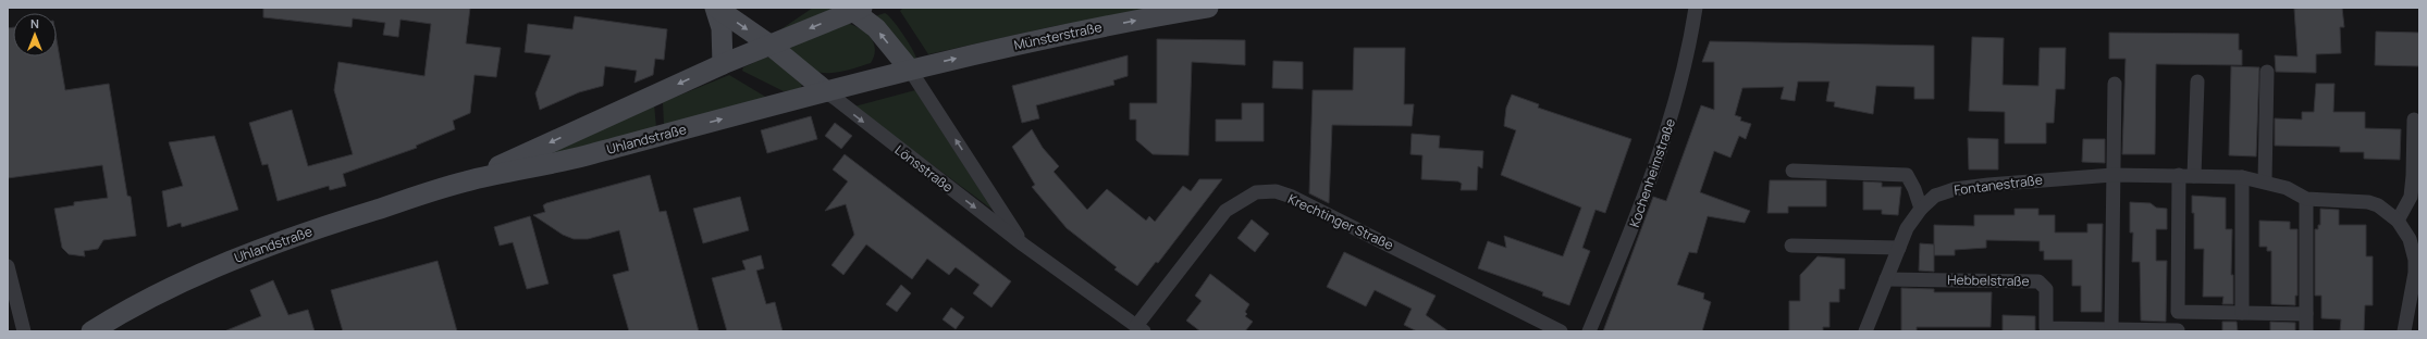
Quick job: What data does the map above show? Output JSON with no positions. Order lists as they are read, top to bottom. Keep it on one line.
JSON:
{"streets":{"main road":["Münsterstraße","Uhlandstraße"],"street":["Lönsstraße","Kochenheimstraße","Fontanestraße","Krechtinger Straße","Hebbelstraße"]},"crossings":[["Münsterstraße","Uhlandstraße"],["Münsterstraße","Lönsstraße"],["Uhlandstraße","Lönsstraße"],["Lönsstraße","Krechtinger Straße"],["Fontanestraße","Hebbelstraße"]],"one_way":["Münsterstraße"],"north":"top"}
